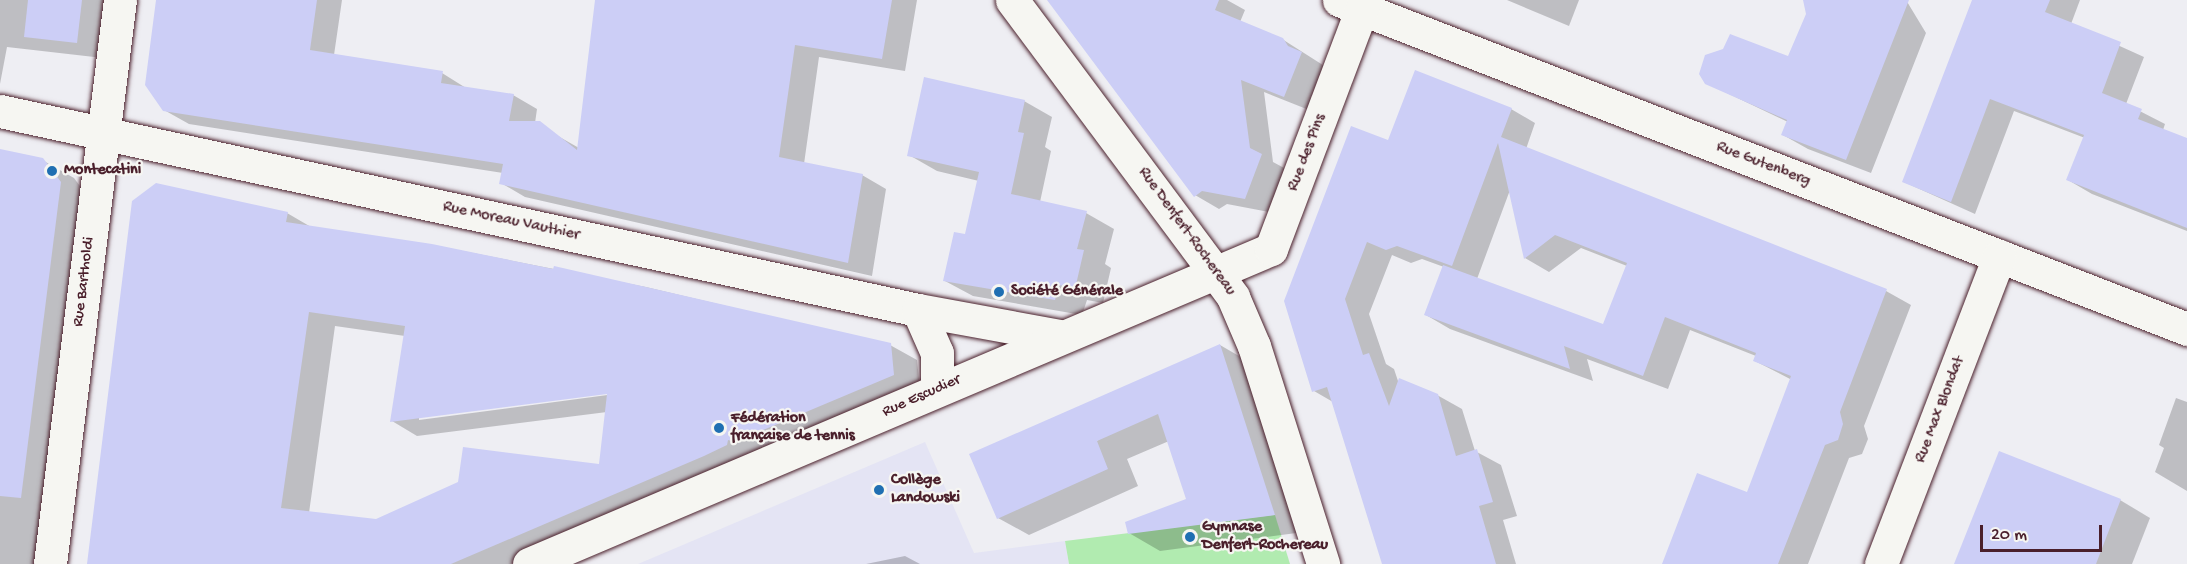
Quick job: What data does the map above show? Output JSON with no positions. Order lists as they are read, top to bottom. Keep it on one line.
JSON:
{"streets":{"street":["Rue des Pins","Rue Gutenberg","Rue Moreau Vauthier","Rue Denfert-Rochereau","Rue Bartholdi","Rue Escudier","Rue Max Blondat"]},"crossings":[["Rue des Pins","Rue Gutenberg"],["Rue des Pins","Rue Denfert-Rochereau"],["Rue des Pins","Rue Escudier"],["Rue Gutenberg","Rue Max Blondat"],["Rue Moreau Vauthier","Rue Bartholdi"],["Rue Moreau Vauthier","Rue Escudier"],["Rue Denfert-Rochereau","Rue Escudier"]],"places":["Montecatini","Société Générale","Fédération française de tennis","Collège Landowski","Gymnase Denfert-Rochereau"],"scale_bar":"20 m"}
